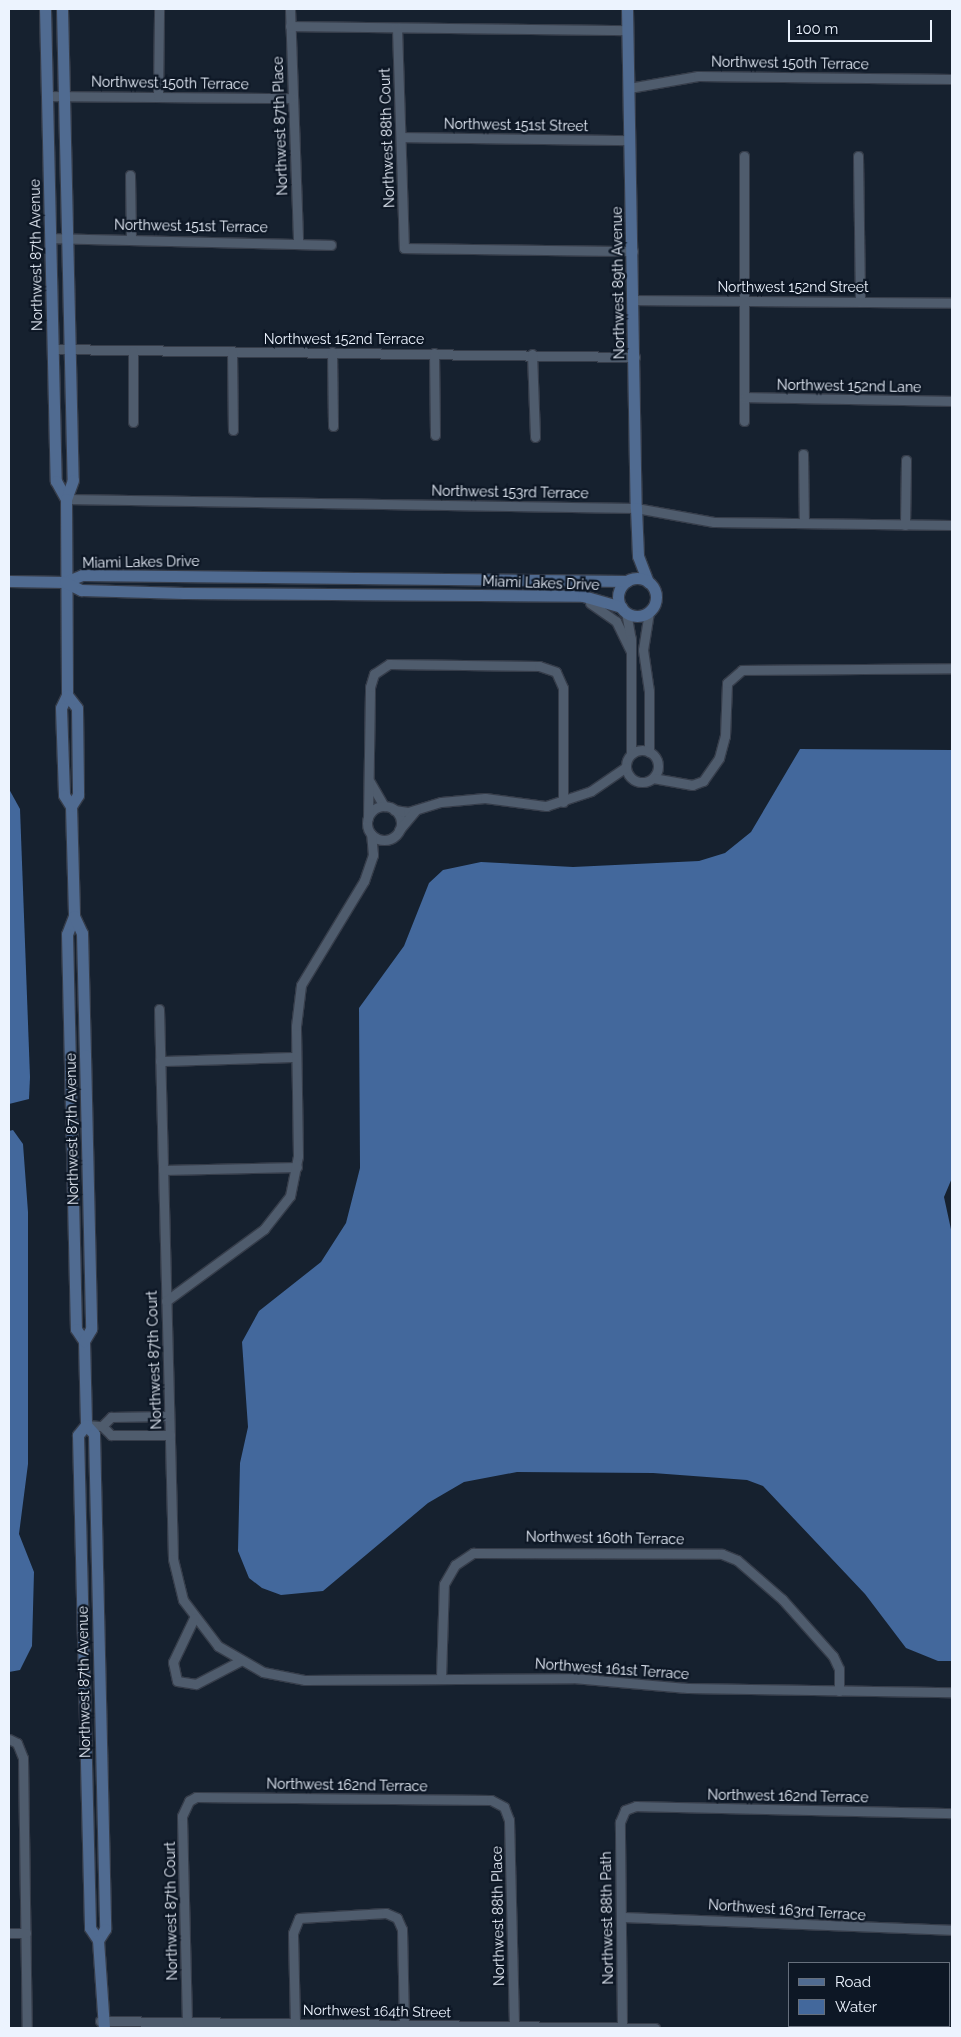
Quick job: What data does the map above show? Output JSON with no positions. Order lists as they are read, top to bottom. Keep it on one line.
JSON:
{"streets":{"street":["Northwest 150th Terrace","Northwest 151st Street","Northwest 87th Place","Northwest 88th Court","Northwest 151st Terrace","Northwest 87th Avenue","Northwest 89th Avenue","Northwest 152nd Street","Northwest 152nd Terrace","Northwest 152nd Lane","Northwest 153rd Terrace","Miami Lakes Drive","Northwest 87th Court","Northwest 160th Terrace","Northwest 161st Terrace","Northwest 162nd Terrace","Northwest 163rd Terrace","Northwest 88th Place","Northwest 88th Path","Northwest 164th Street"]},"crossings":[["Northwest 150th Terrace","Northwest 87th Place"],["Northwest 150th Terrace","Northwest 87th Avenue"],["Northwest 150th Terrace","Northwest 89th Avenue"],["Northwest 151st Street","Northwest 88th Court"],["Northwest 151st Street","Northwest 89th Avenue"],["Northwest 87th Place","Northwest 151st Terrace"],["Northwest 88th Court","Northwest 89th Avenue"],["Northwest 151st Terrace","Northwest 87th Avenue"],["Northwest 87th Avenue","Northwest 152nd Terrace"],["Northwest 87th Avenue","Northwest 153rd Terrace"],["Northwest 87th Avenue","Miami Lakes Drive"],["Northwest 87th Avenue","Northwest 164th Street"],["Northwest 89th Avenue","Northwest 152nd Street"],["Northwest 89th Avenue","Northwest 152nd Terrace"],["Northwest 89th Avenue","Northwest 153rd Terrace"],["Northwest 89th Avenue","Miami Lakes Drive"],["Northwest 87th Court","Northwest 161st Terrace"],["Northwest 87th Court","Northwest 162nd Terrace"],["Northwest 87th Court","Northwest 164th Street"],["Northwest 160th Terrace","Northwest 161st Terrace"],["Northwest 162nd Terrace","Northwest 88th Place"],["Northwest 162nd Terrace","Northwest 88th Path"],["Northwest 163rd Terrace","Northwest 88th Path"],["Northwest 88th Place","Northwest 164th Street"],["Northwest 88th Path","Northwest 164th Street"]],"legend":["Road","Water"],"scale_bar":"100 m"}
